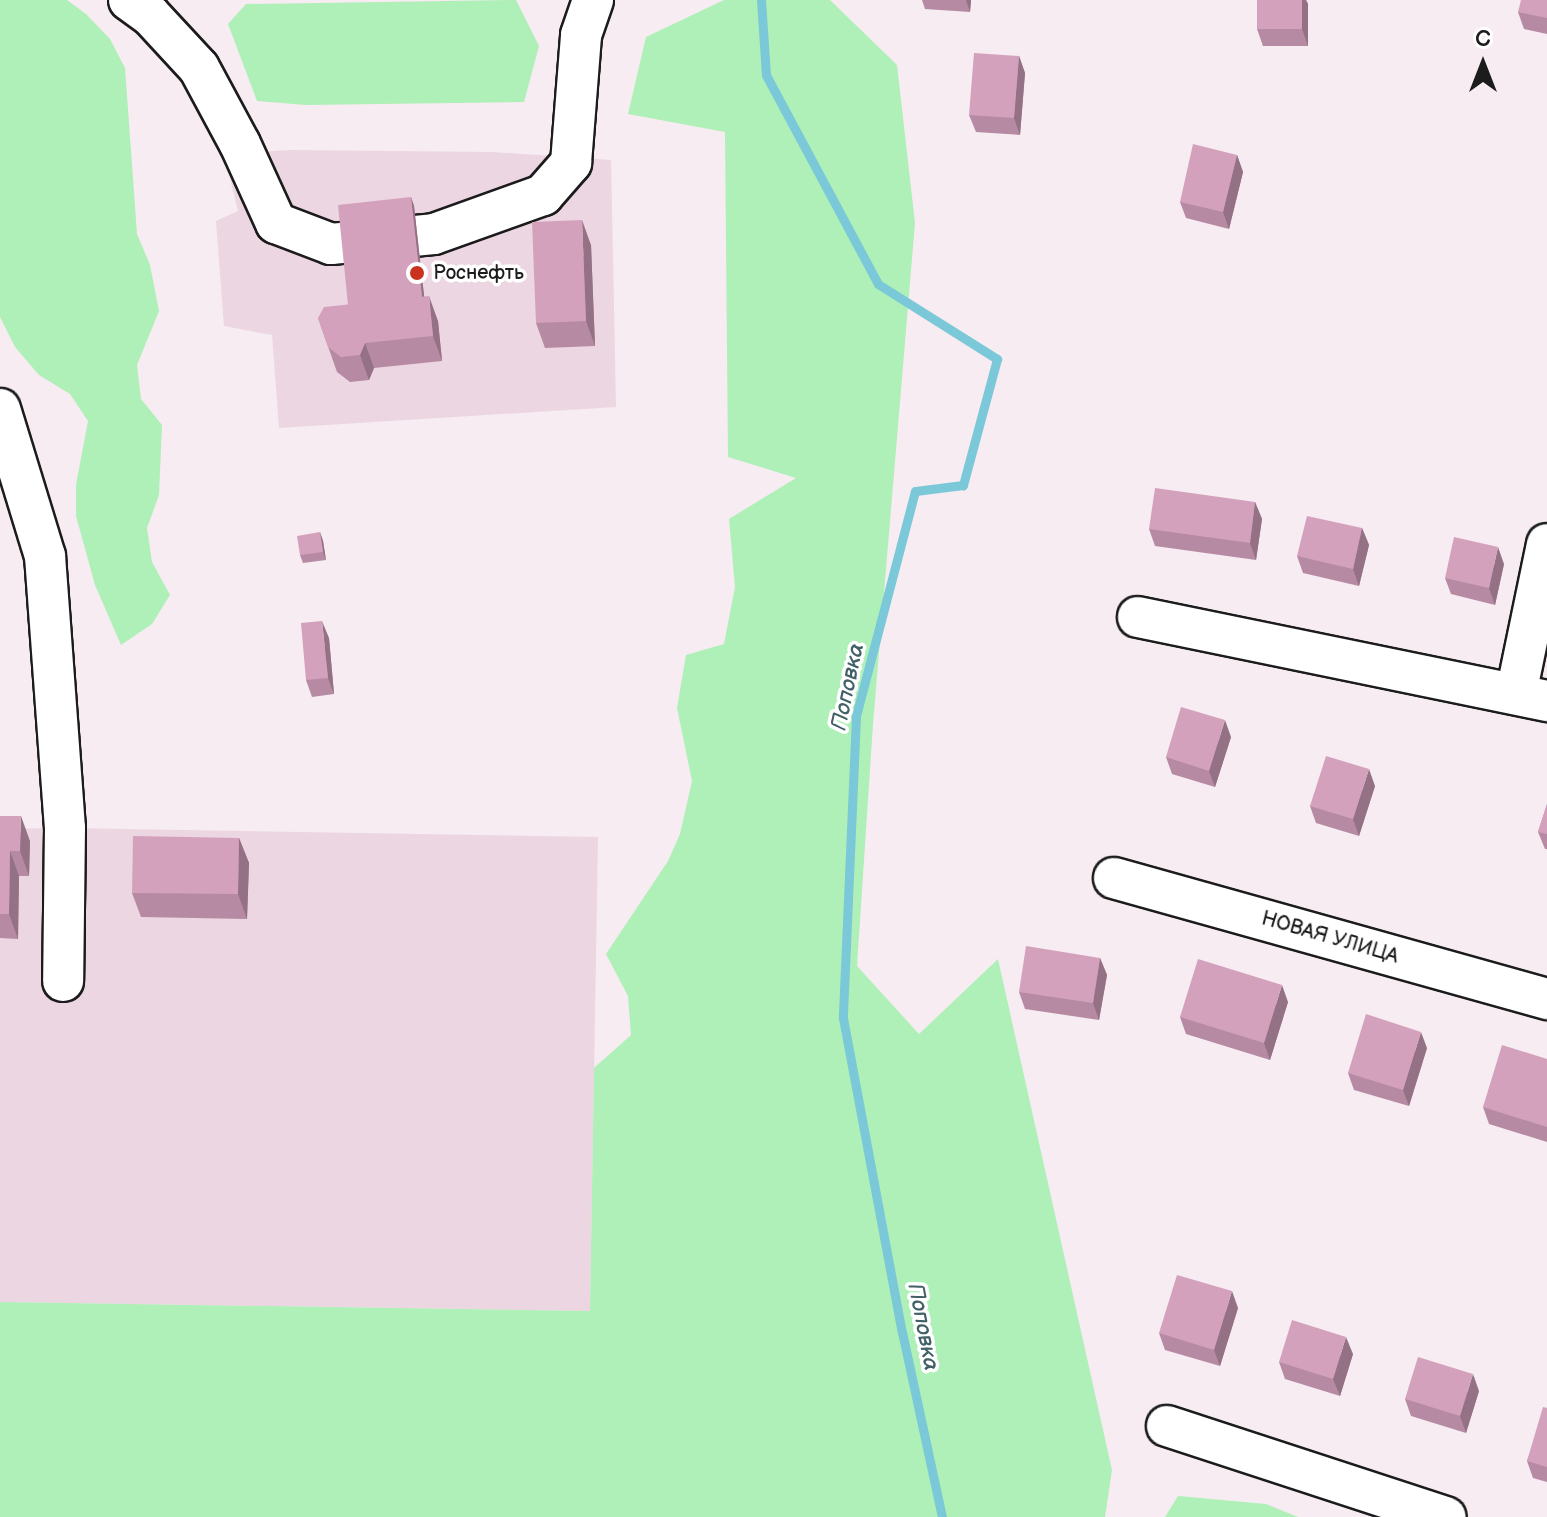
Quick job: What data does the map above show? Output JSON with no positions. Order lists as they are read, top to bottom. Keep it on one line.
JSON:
{"streets":{"street":["НОВАЯ УЛИЦА"]},"water":["Поповка"],"places":["Роснефть"],"north":"top"}
